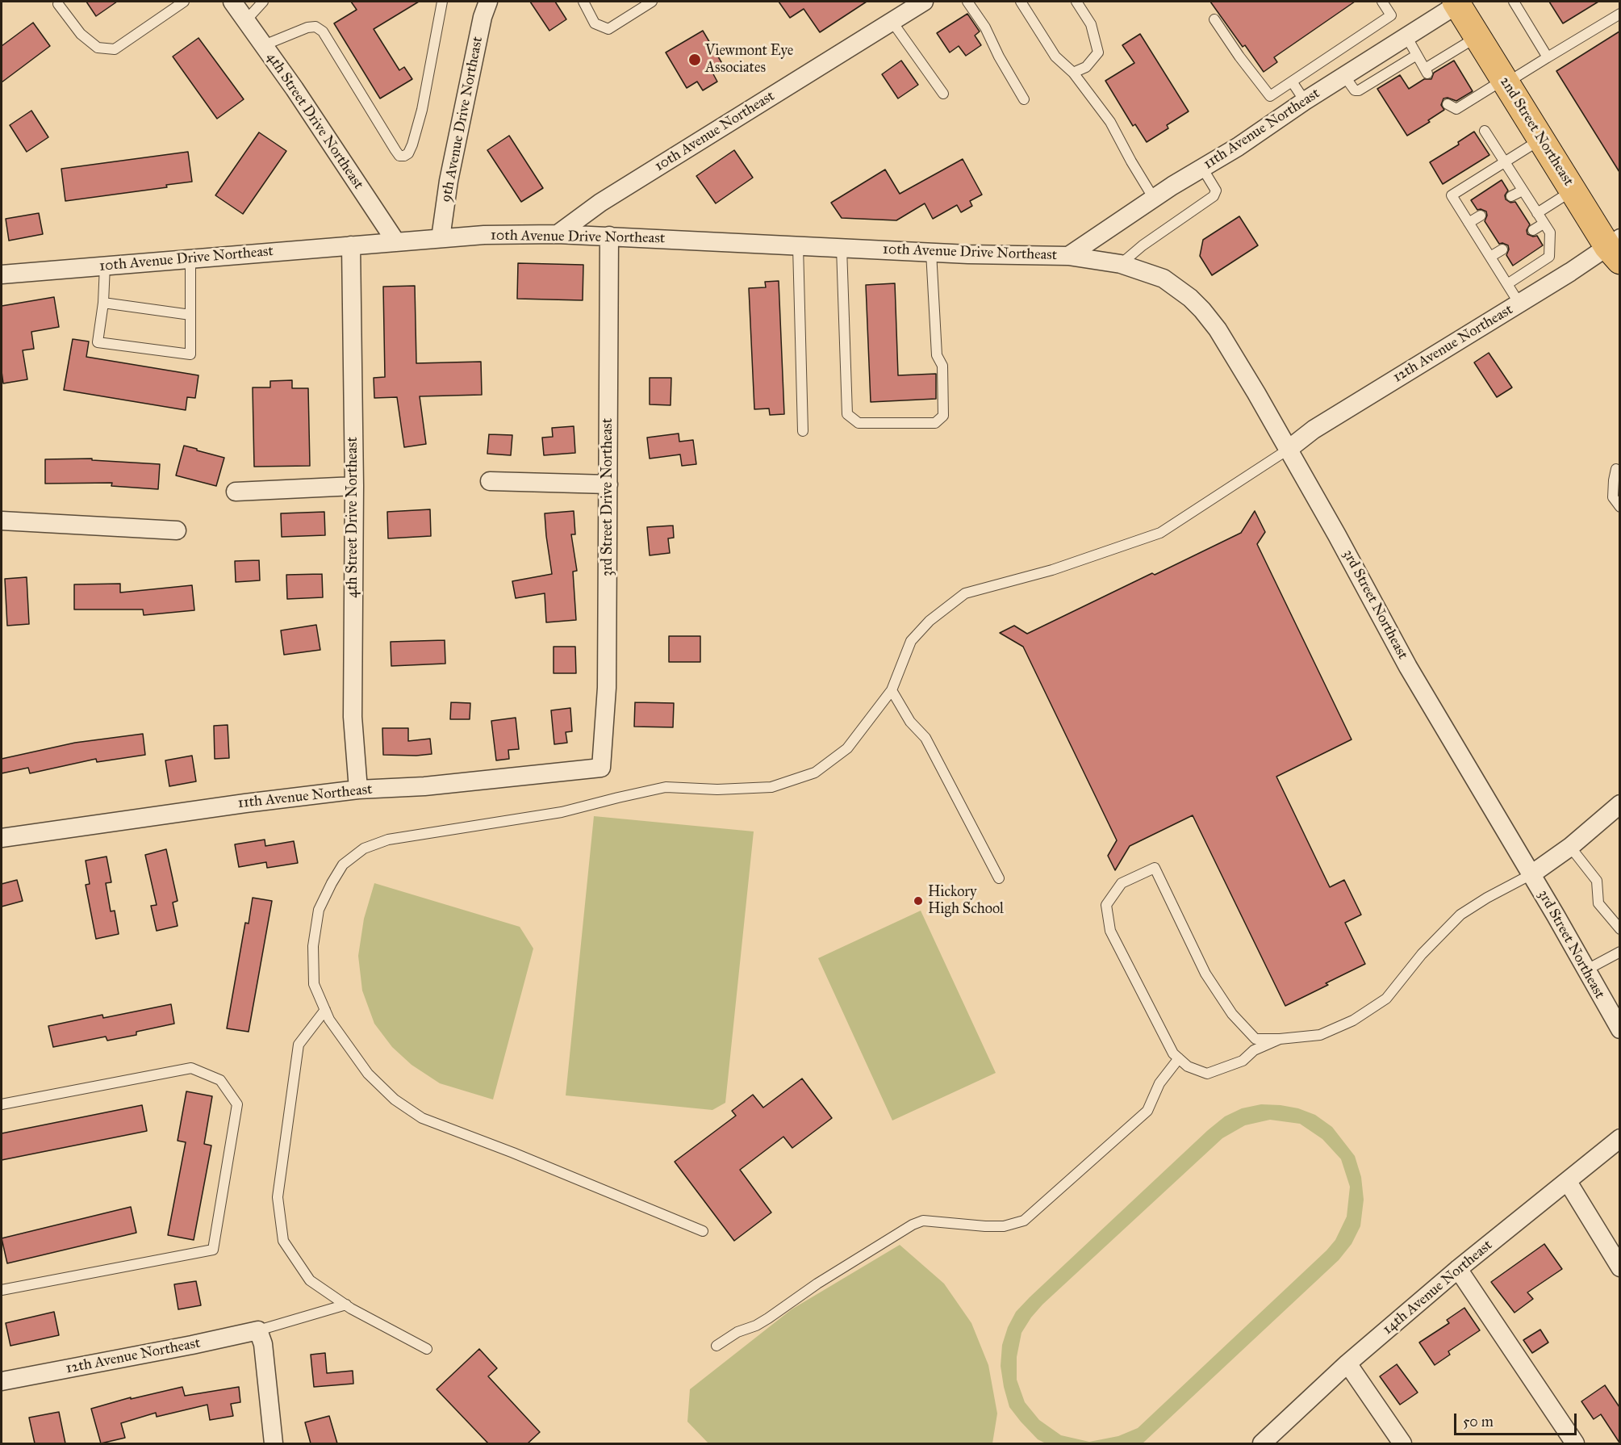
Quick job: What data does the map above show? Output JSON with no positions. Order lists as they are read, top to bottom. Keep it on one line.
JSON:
{"streets":{"main road":["2nd Street Northeast"],"street":["9th Avenue Drive Northeast","4th Street Drive Northeast","11th Avenue Northeast","10th Avenue Northeast","10th Avenue Drive Northeast","12th Avenue Northeast","3rd Street Drive Northeast","3rd Street Northeast","14th Avenue Northeast"]},"crossings":[["9th Avenue Drive Northeast","10th Avenue Drive Northeast"],["4th Street Drive Northeast","11th Avenue Northeast"],["4th Street Drive Northeast","10th Avenue Drive Northeast"],["11th Avenue Northeast","2nd Street Northeast"],["11th Avenue Northeast","10th Avenue Drive Northeast"],["11th Avenue Northeast","3rd Street Drive Northeast"],["11th Avenue Northeast","3rd Street Northeast"],["10th Avenue Northeast","10th Avenue Drive Northeast"],["2nd Street Northeast","12th Avenue Northeast"],["10th Avenue Drive Northeast","3rd Street Drive Northeast"],["10th Avenue Drive Northeast","3rd Street Northeast"],["12th Avenue Northeast","3rd Street Northeast"]],"places":["Viewmont Eye Associates","Hickory High School"],"scale_bar":"50 m"}
